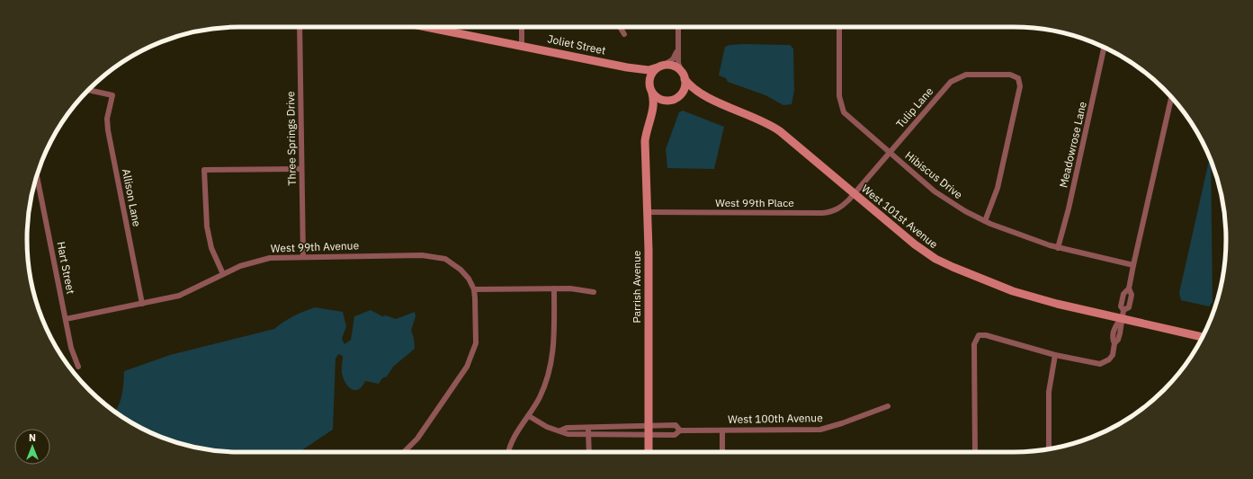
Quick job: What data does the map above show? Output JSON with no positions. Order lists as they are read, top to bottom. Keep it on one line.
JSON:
{"streets":{"street":["Joliet Street","Tulip Lane","Three Springs Drive","Meadowrose Lane","Hibiscus Drive","Allison Lane","West 99th Place","West 101st Avenue","West 99th Avenue","Hart Street","Parrish Avenue","West 100th Avenue"]},"crossings":[["Joliet Street","West 101st Avenue"],["Joliet Street","Parrish Avenue"],["Tulip Lane","Hibiscus Drive"],["Tulip Lane","West 99th Place"],["Tulip Lane","West 101st Avenue"],["Three Springs Drive","West 99th Avenue"],["Meadowrose Lane","Hibiscus Drive"],["Allison Lane","West 99th Avenue"],["West 99th Place","West 101st Avenue"],["West 99th Place","Parrish Avenue"],["West 101st Avenue","Parrish Avenue"],["West 99th Avenue","Hart Street"],["Parrish Avenue","West 100th Avenue"]],"north":"top"}
